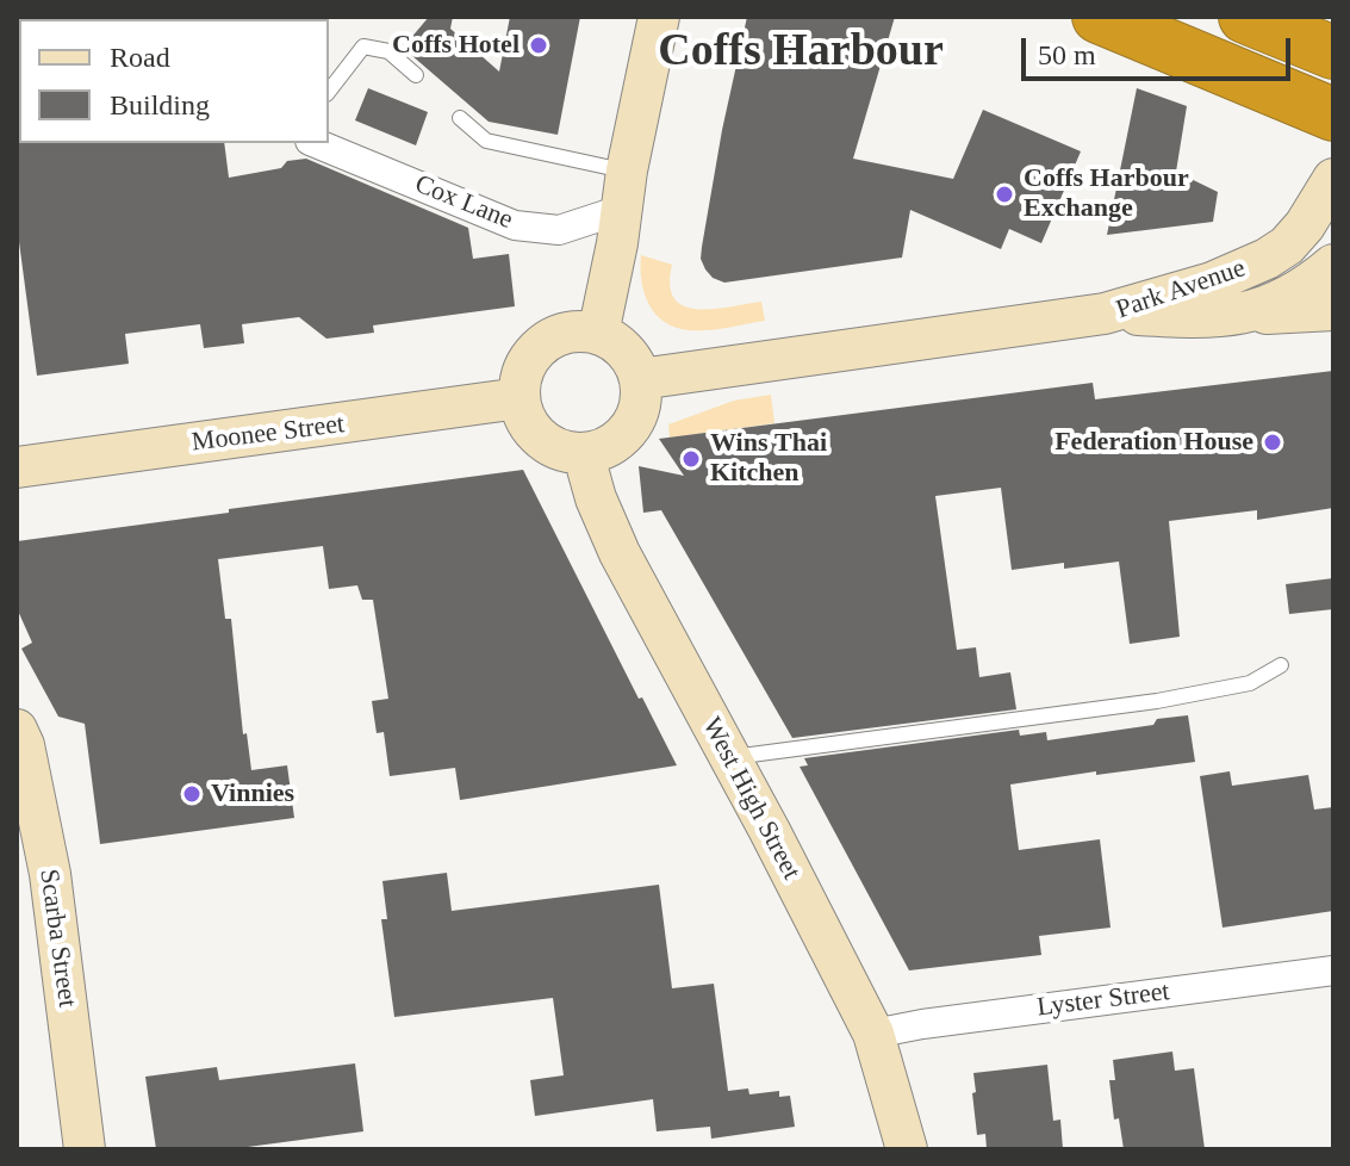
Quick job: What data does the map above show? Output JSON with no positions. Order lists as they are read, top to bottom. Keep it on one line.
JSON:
{"streets":{"street":["Cox Lane","Park Avenue","Moonee Street","West High Street","Scarba Street","Lyster Street"]},"crossings":[["Moonee Street","West High Street"],["West High Street","Lyster Street"]],"districts":["Coffs Harbour"],"places":["Coffs Hotel","Coffs Harbour Exchange","Federation House","Wins Thai Kitchen","Vinnies"],"legend":["Road","Building"],"scale_bar":"50 m"}
